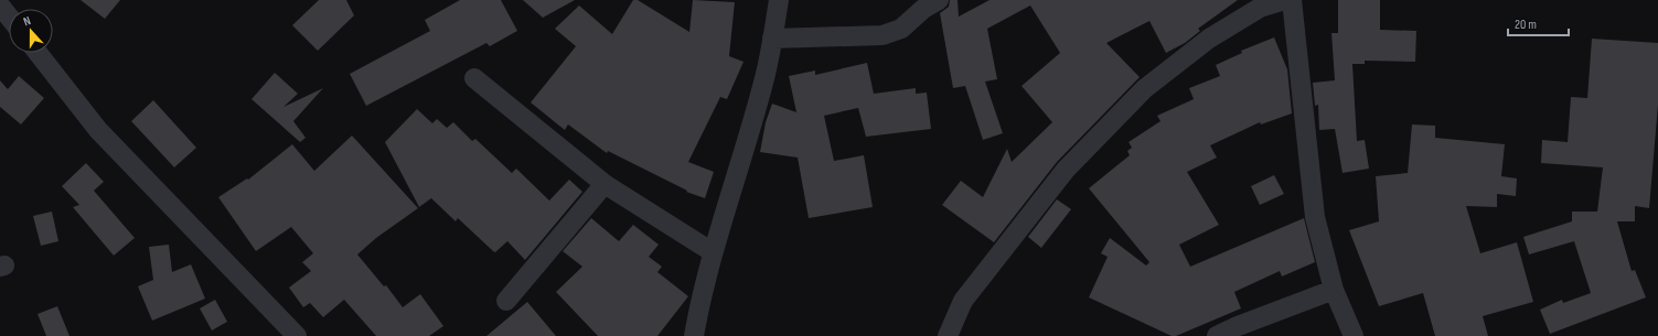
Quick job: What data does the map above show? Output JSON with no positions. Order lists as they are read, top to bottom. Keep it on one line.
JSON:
{"scale_bar":"20 m","north":"top"}
